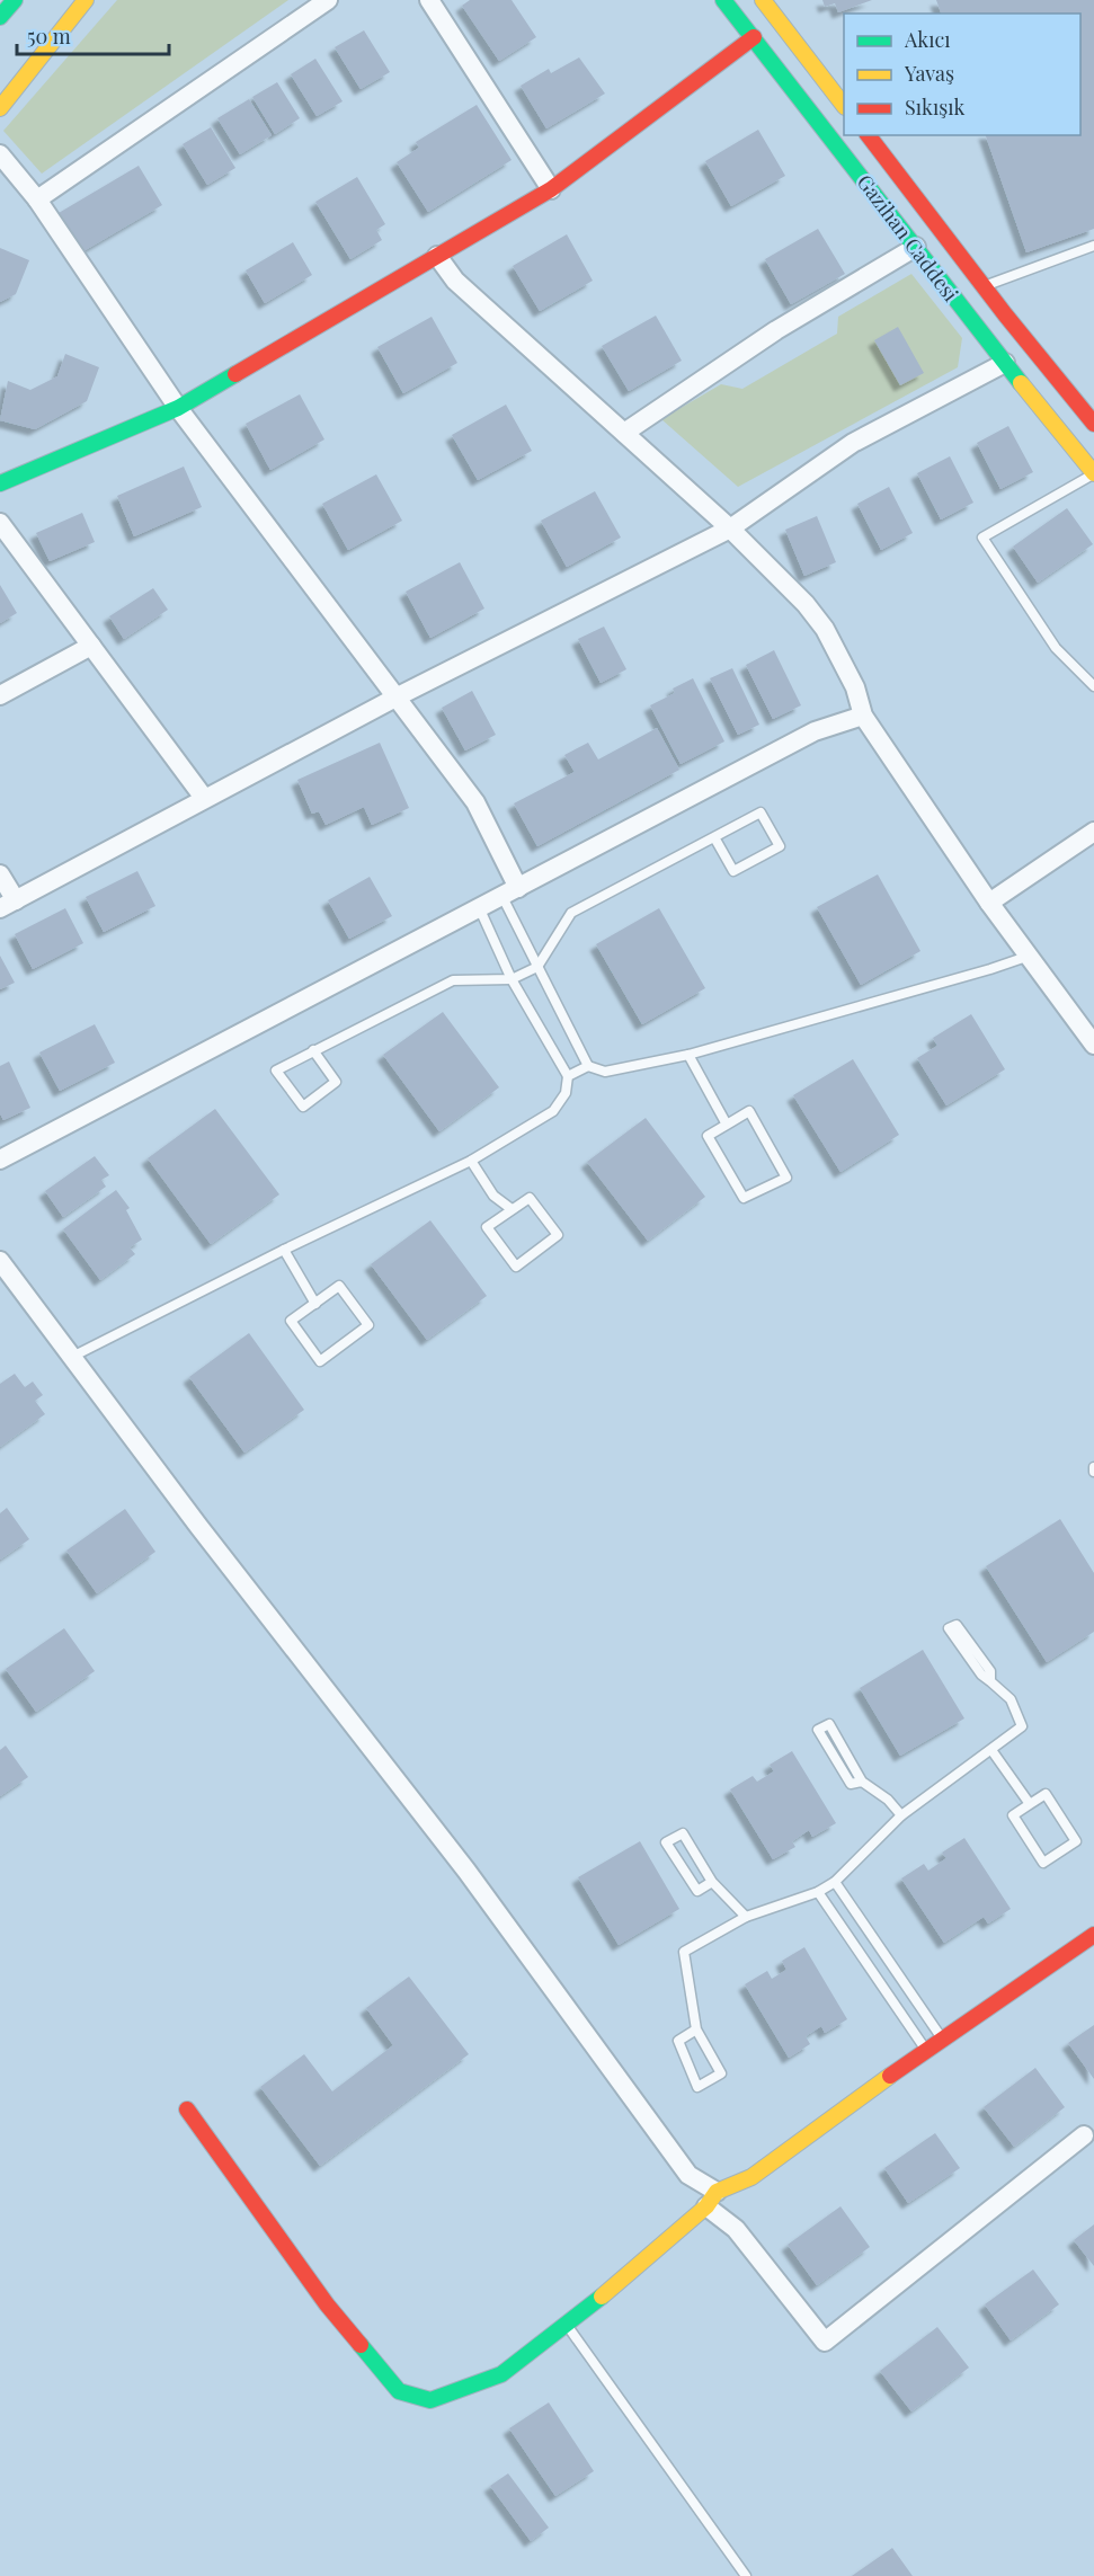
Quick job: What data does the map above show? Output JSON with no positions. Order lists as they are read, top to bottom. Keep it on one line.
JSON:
{"streets":{"street":["Gazihan Caddesi"]},"legend":["Akıcı","Yavaş","Sıkışık"],"scale_bar":"50 m"}
